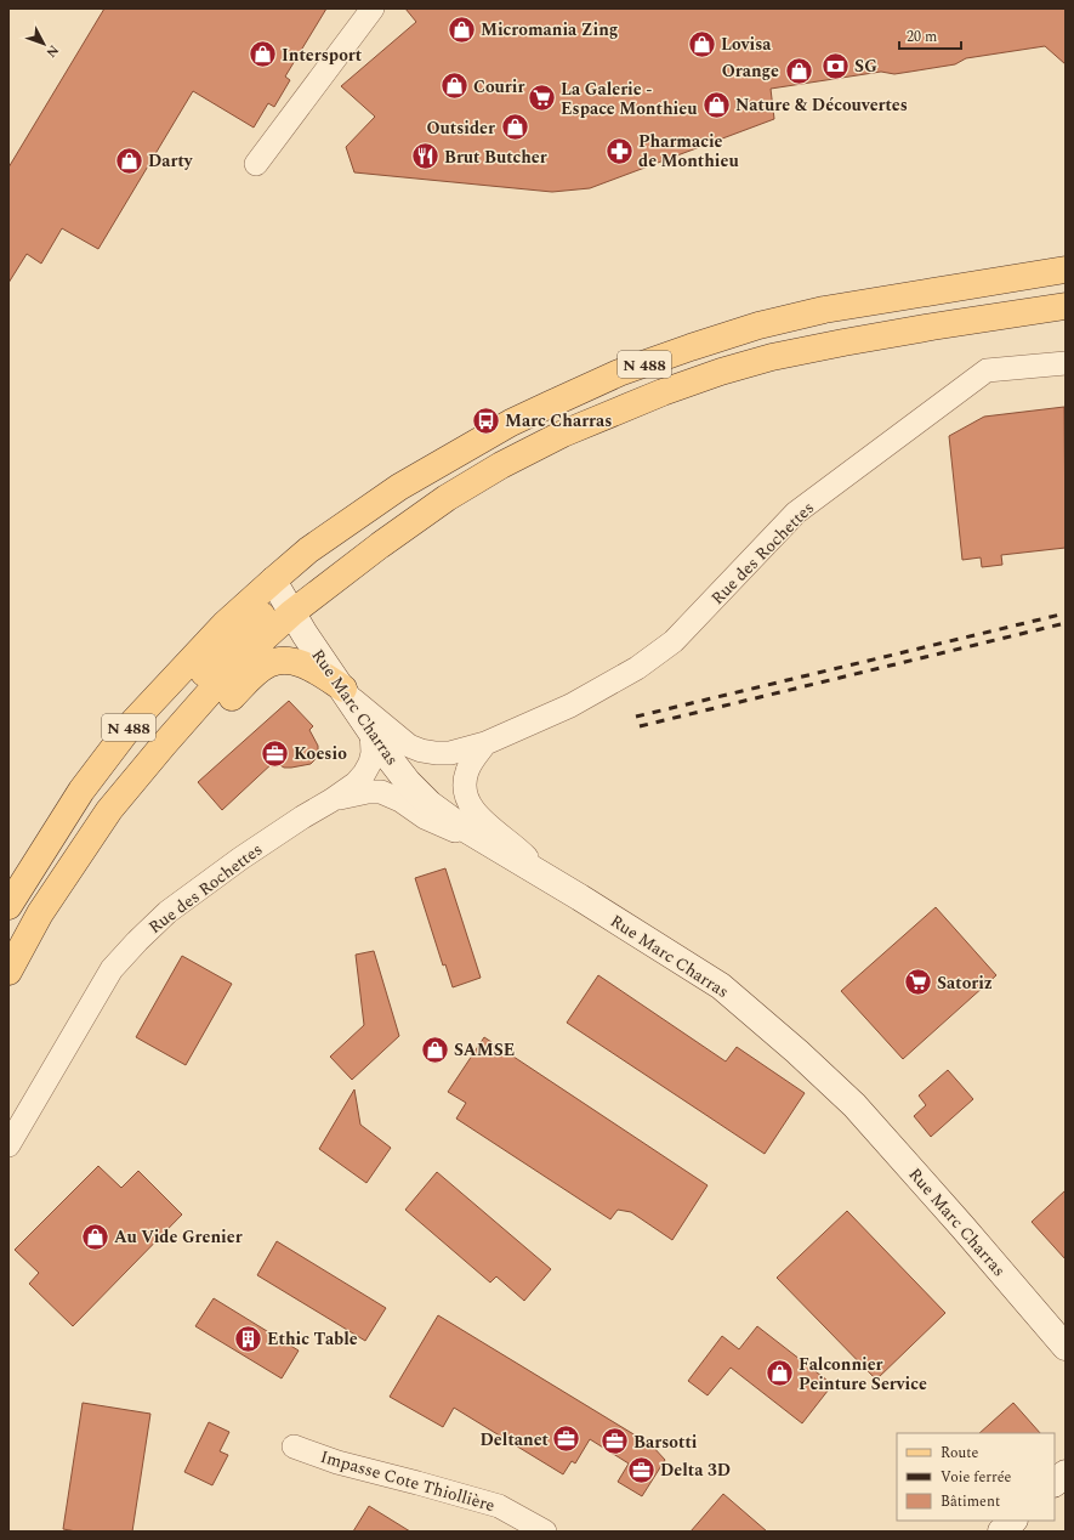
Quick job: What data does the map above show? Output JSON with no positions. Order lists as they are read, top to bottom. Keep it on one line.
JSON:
{"streets":{"main road":["N 488","Rue Marc Charras"],"street":["Rue des Rochettes","Impasse Cote Thiollière"]},"crossings":[["N 488","Rue Marc Charras"],["Rue des Rochettes","Rue Marc Charras"]],"places":{"shop":["Micromania Zing","Lovisa","Intersport","Orange","Courir","Nature & Découvertes","Outsider","Darty","SAMSE","Au Vide Grenier","Falconnier Peinture Service"],"bank":["SG"],"supermarket":["La Galerie - Espace Monthieu","Satoriz"],"pharmacy":["Pharmacie de Monthieu"],"restaurant":["Brut Butcher"],"bus stop":["Marc Charras"],"office":["Koesio","Deltanet","Barsotti","Delta 3D"],"building":["Ethic Table"]},"legend":["Route","Voie ferrée","Bâtiment"],"scale_bar":"20 m","north":"bottom right"}
